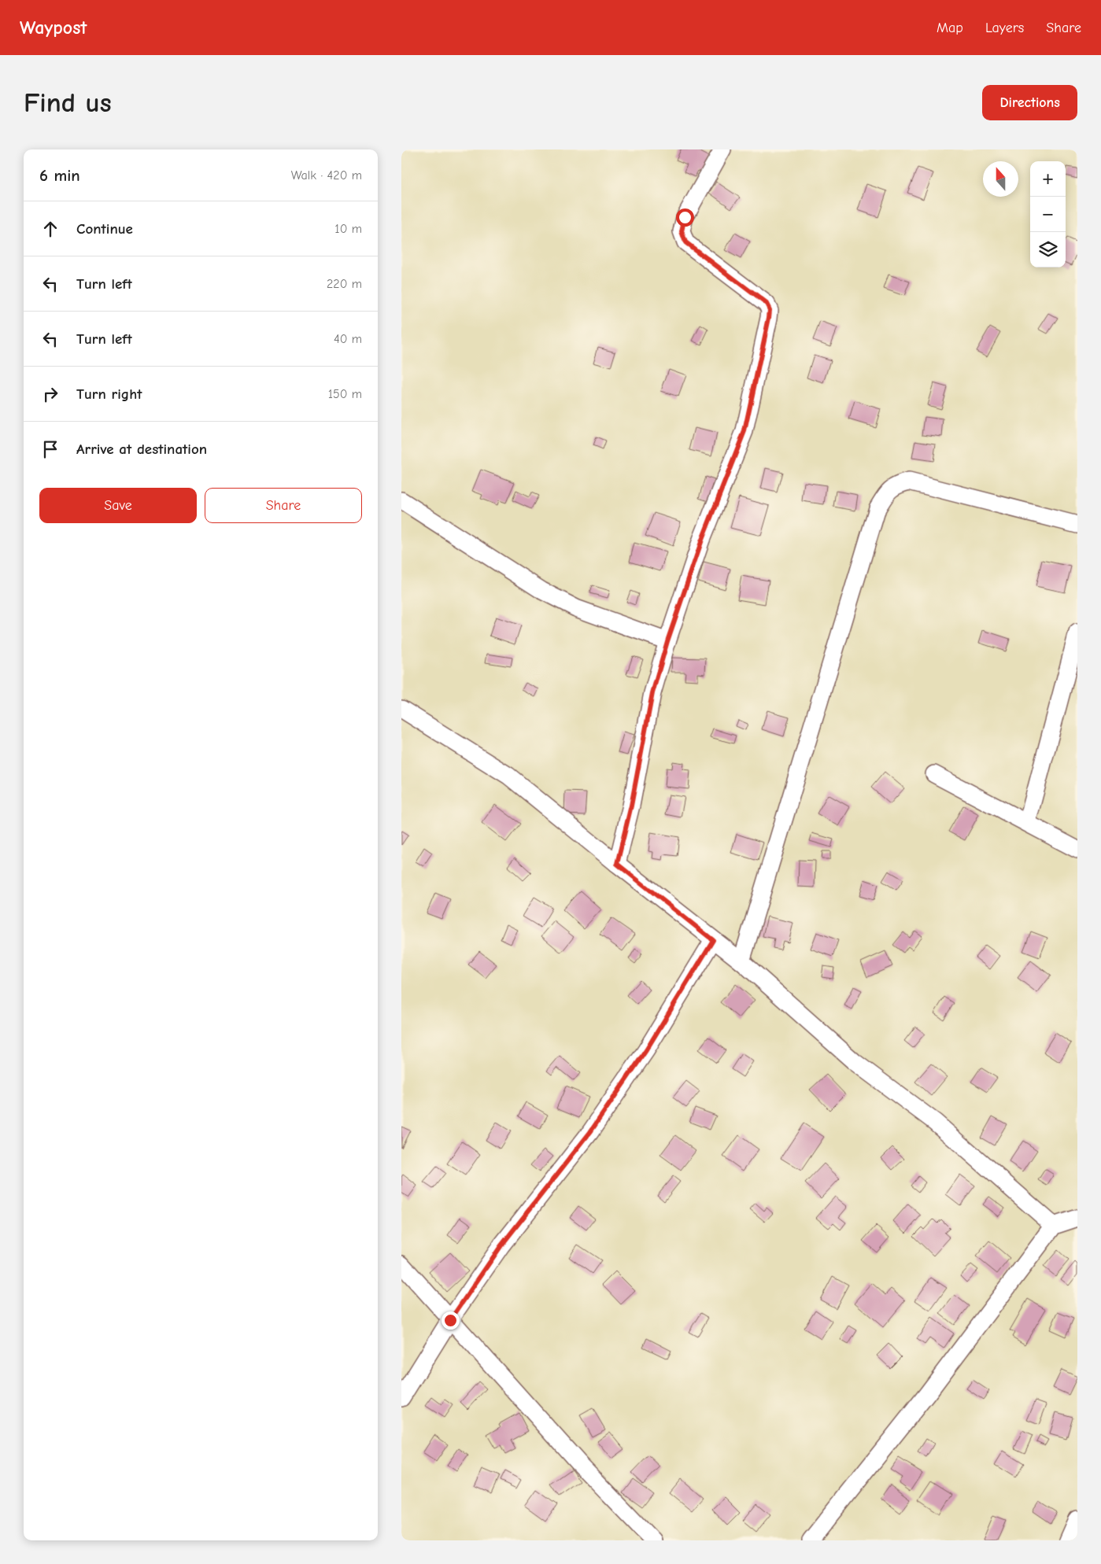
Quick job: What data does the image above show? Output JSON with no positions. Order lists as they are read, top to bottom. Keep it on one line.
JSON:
{"north":"top","page":{"header":"Waypost","nav":["Map","Layers","Share"],"buttons":["Directions",["Save","Share"]],"title":"Find us","heading":["6 min","Walk · 420 m"],"map_buttons":["+","−"],"list":[["Continue","10 m"],["Turn left","220 m"],["Turn left","40 m"],["Turn right","150 m"],"Arrive at destination"]}}
